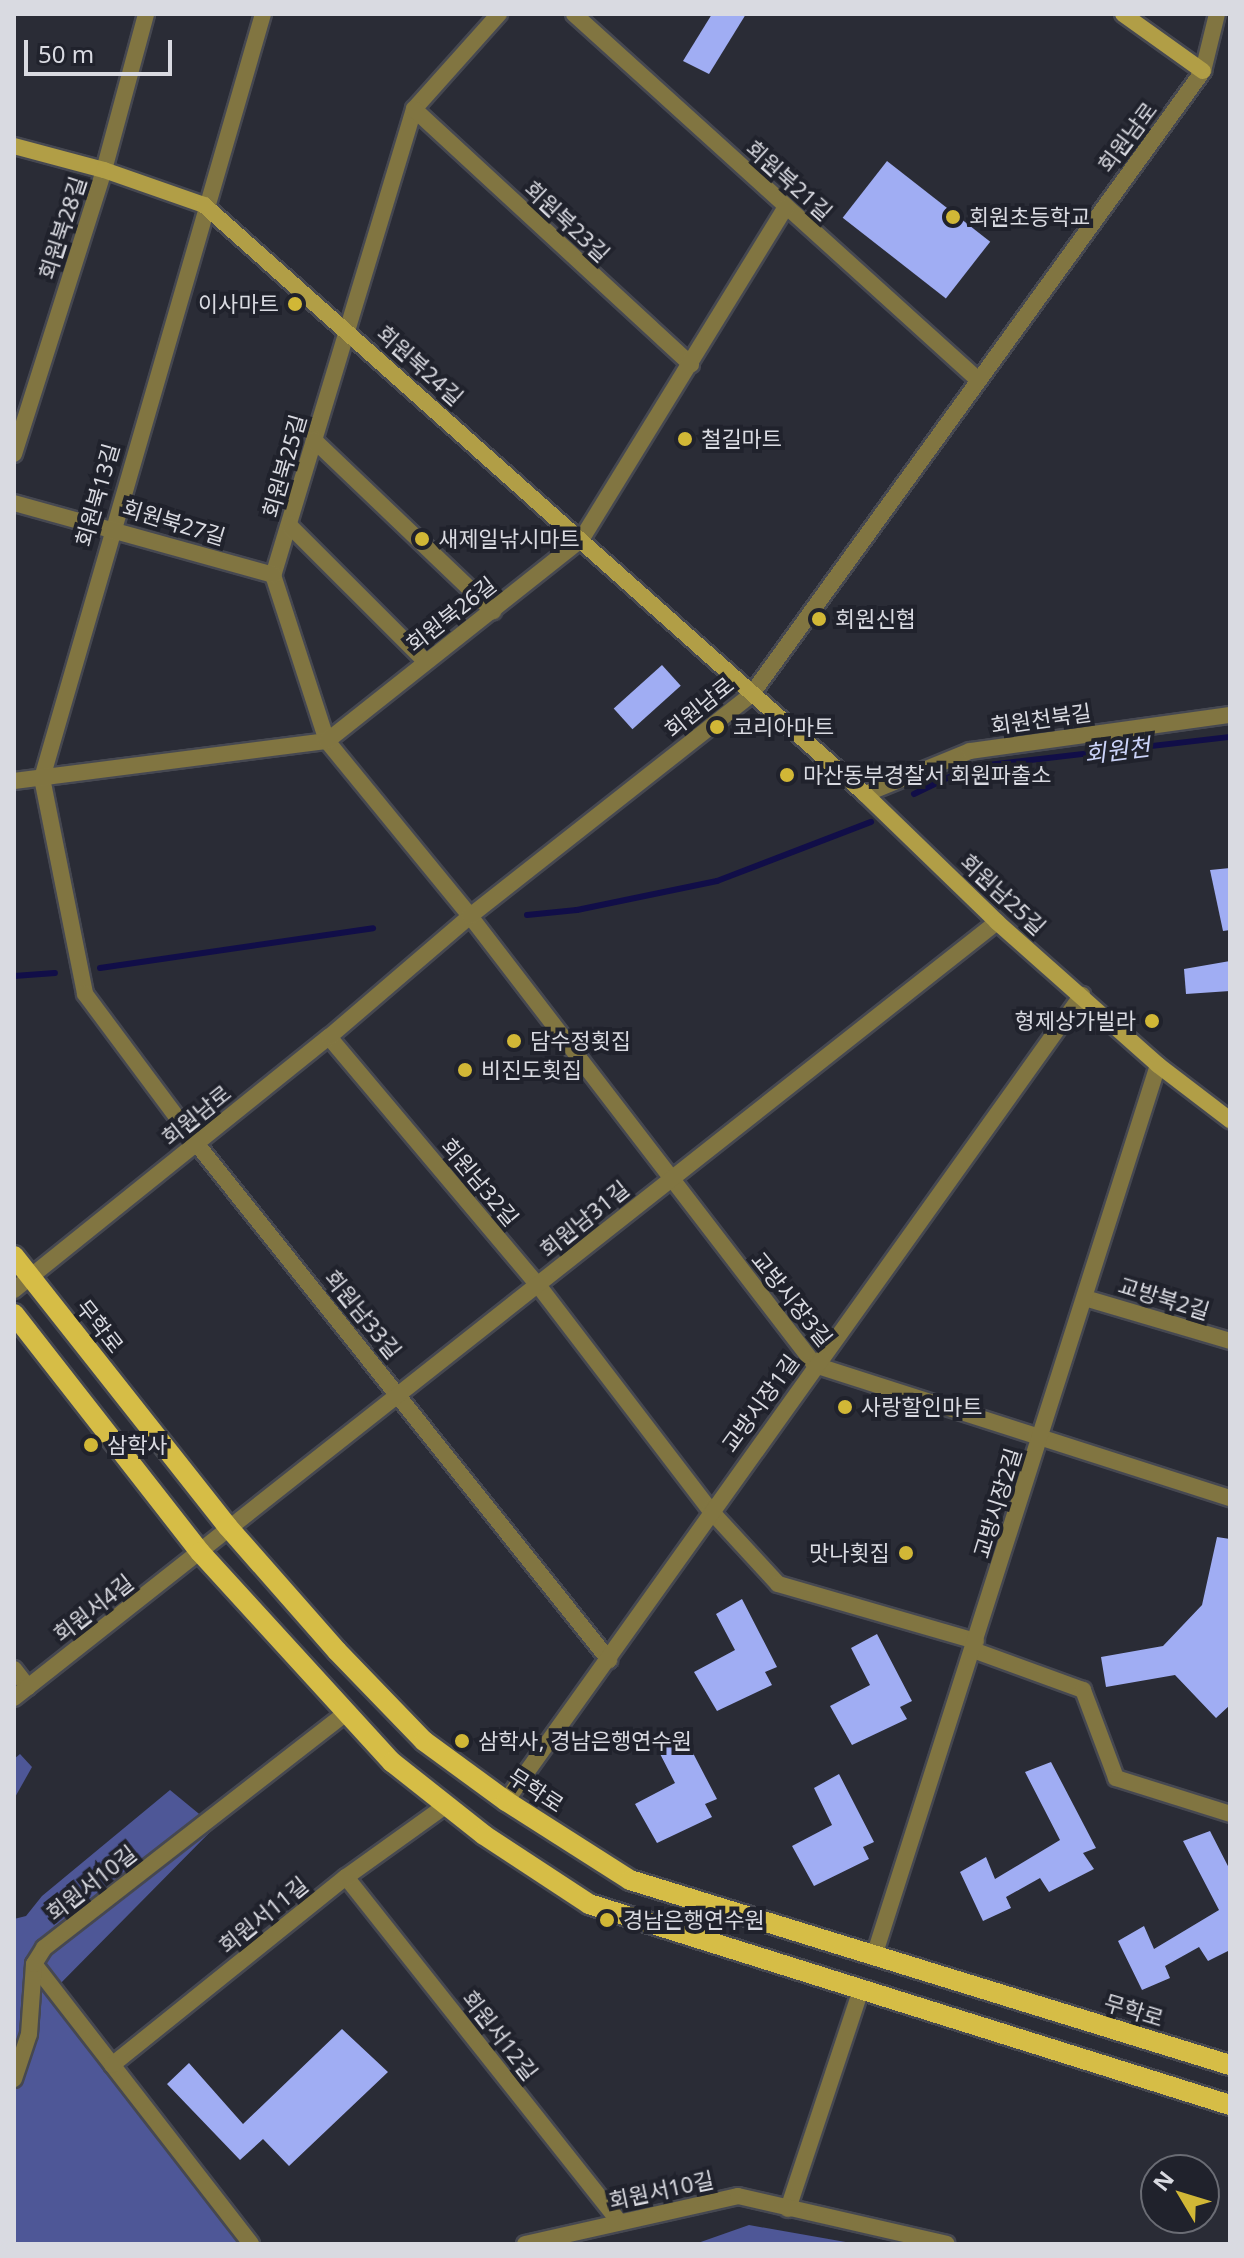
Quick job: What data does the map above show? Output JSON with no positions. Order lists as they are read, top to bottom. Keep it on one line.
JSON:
{"streets":{"main road":["회원북24길","회원남25길","무학로"],"street":["회원남로","회원북21길","회원북23길","회원북28길","회원북25길","회원북13길","회원북27길","회원북26길","회원천북길","회원남32길","회원남31길","교방북2길","교방시장3길","회원남33길","교방시장1길","교방시장2길","회원서4길","회원서10길","회원서11길","회원서12길"]},"crossings":[["회원남로","회원북21길"],["회원남로","회원북24길"],["회원남로","회원남25길"],["회원남로","회원남32길"],["회원남로","교방시장3길"],["회원남로","회원남33길"],["회원남로","무학로"],["회원북21길","회원북26길"],["회원북23길","회원북25길"],["회원북23길","회원북26길"],["회원북28길","회원북24길"],["회원북24길","회원북25길"],["회원북24길","회원북13길"],["회원북24길","회원북26길"],["회원북24길","회원남25길"],["회원북25길","회원북27길"],["회원북13길","회원북27길"],["회원북13길","회원남33길"],["회원천북길","회원남25길"],["회원남25길","회원남31길"],["회원남25길","교방시장1길"],["회원남25길","교방시장2길"],["회원남32길","회원남31길"],["회원남32길","교방시장1길"],["회원남32길","교방시장2길"],["회원남31길","교방시장3길"],["회원남31길","회원남33길"],["회원남31길","무학로"],["회원남31길","회원서4길"],["교방북2길","교방시장2길"],["교방시장3길","교방시장1길"],["교방시장3길","교방시장2길"],["회원남33길","교방시장1길"],["무학로","교방시장1길"],["무학로","교방시장2길"],["회원서10길","회원서12길"],["회원서11길","회원서12길"]],"water":["회원천"],"places":["회원초등학교","이사마트","철길마트","새제일낚시마트","회원신협","코리아마트","마산동부경찰서 회원파출소","형제상가빌라","담수정횟집","비진도횟집","사랑할인마트","삼학사","맛나횟집","삼학사, 경남은행연수원","경남은행연수원"],"scale_bar":"50 m","north":"top left"}
